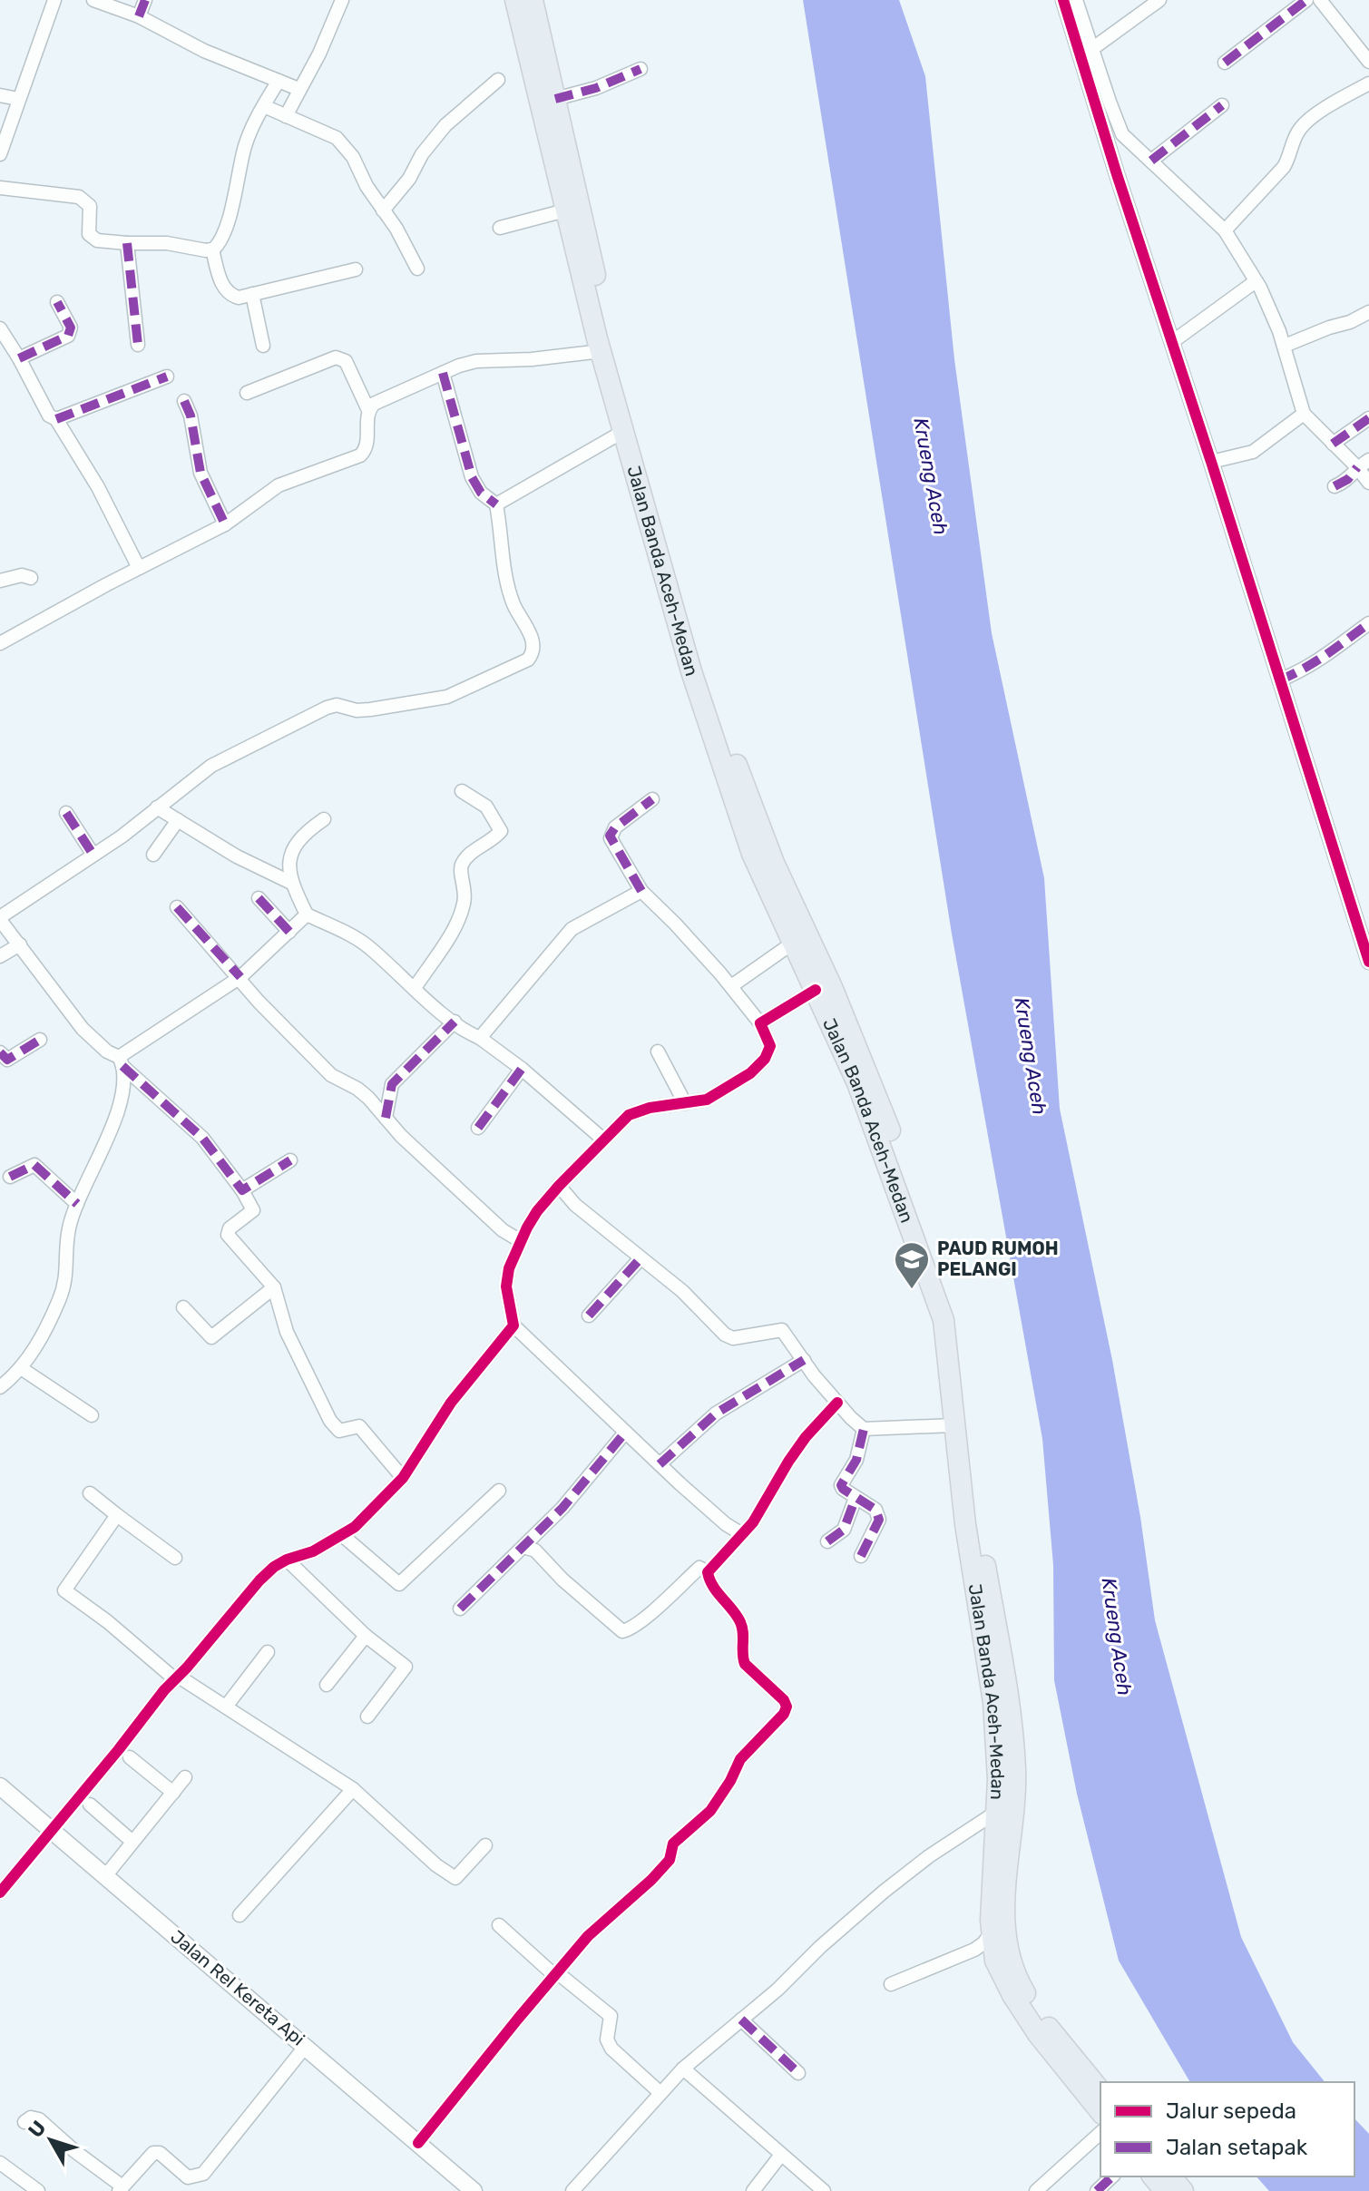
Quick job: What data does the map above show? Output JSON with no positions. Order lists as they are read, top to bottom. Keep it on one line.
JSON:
{"streets":{"highway":["Jalan Banda Aceh-Medan"],"main road":["Jalan Rel Kereta Api"]},"water":["Krueng Aceh"],"places":{"school or university":["PAUD RUMOH PELANGI"]},"legend":["Jalur sepeda","Jalan setapak"],"north":"top left"}
